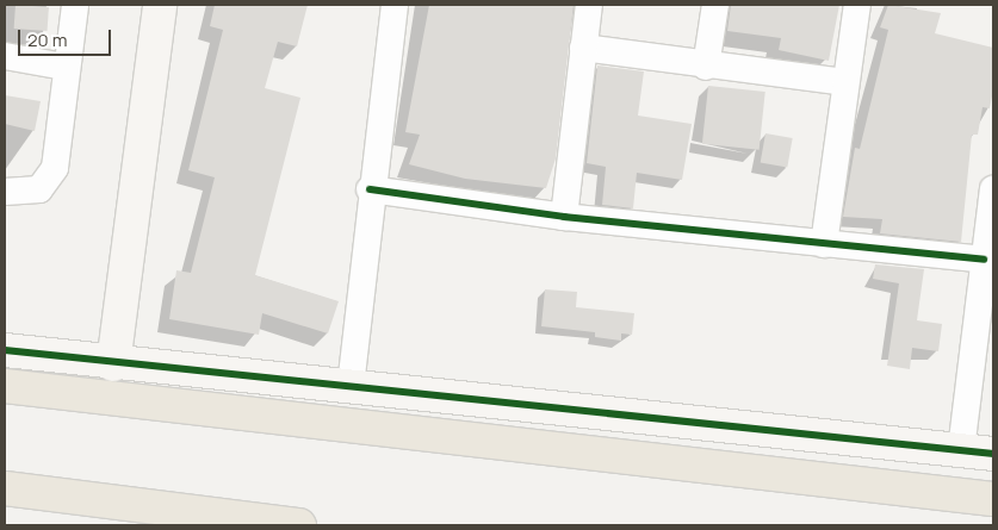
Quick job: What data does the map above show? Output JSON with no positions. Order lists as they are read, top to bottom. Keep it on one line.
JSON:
{"scale_bar":"20 m"}
